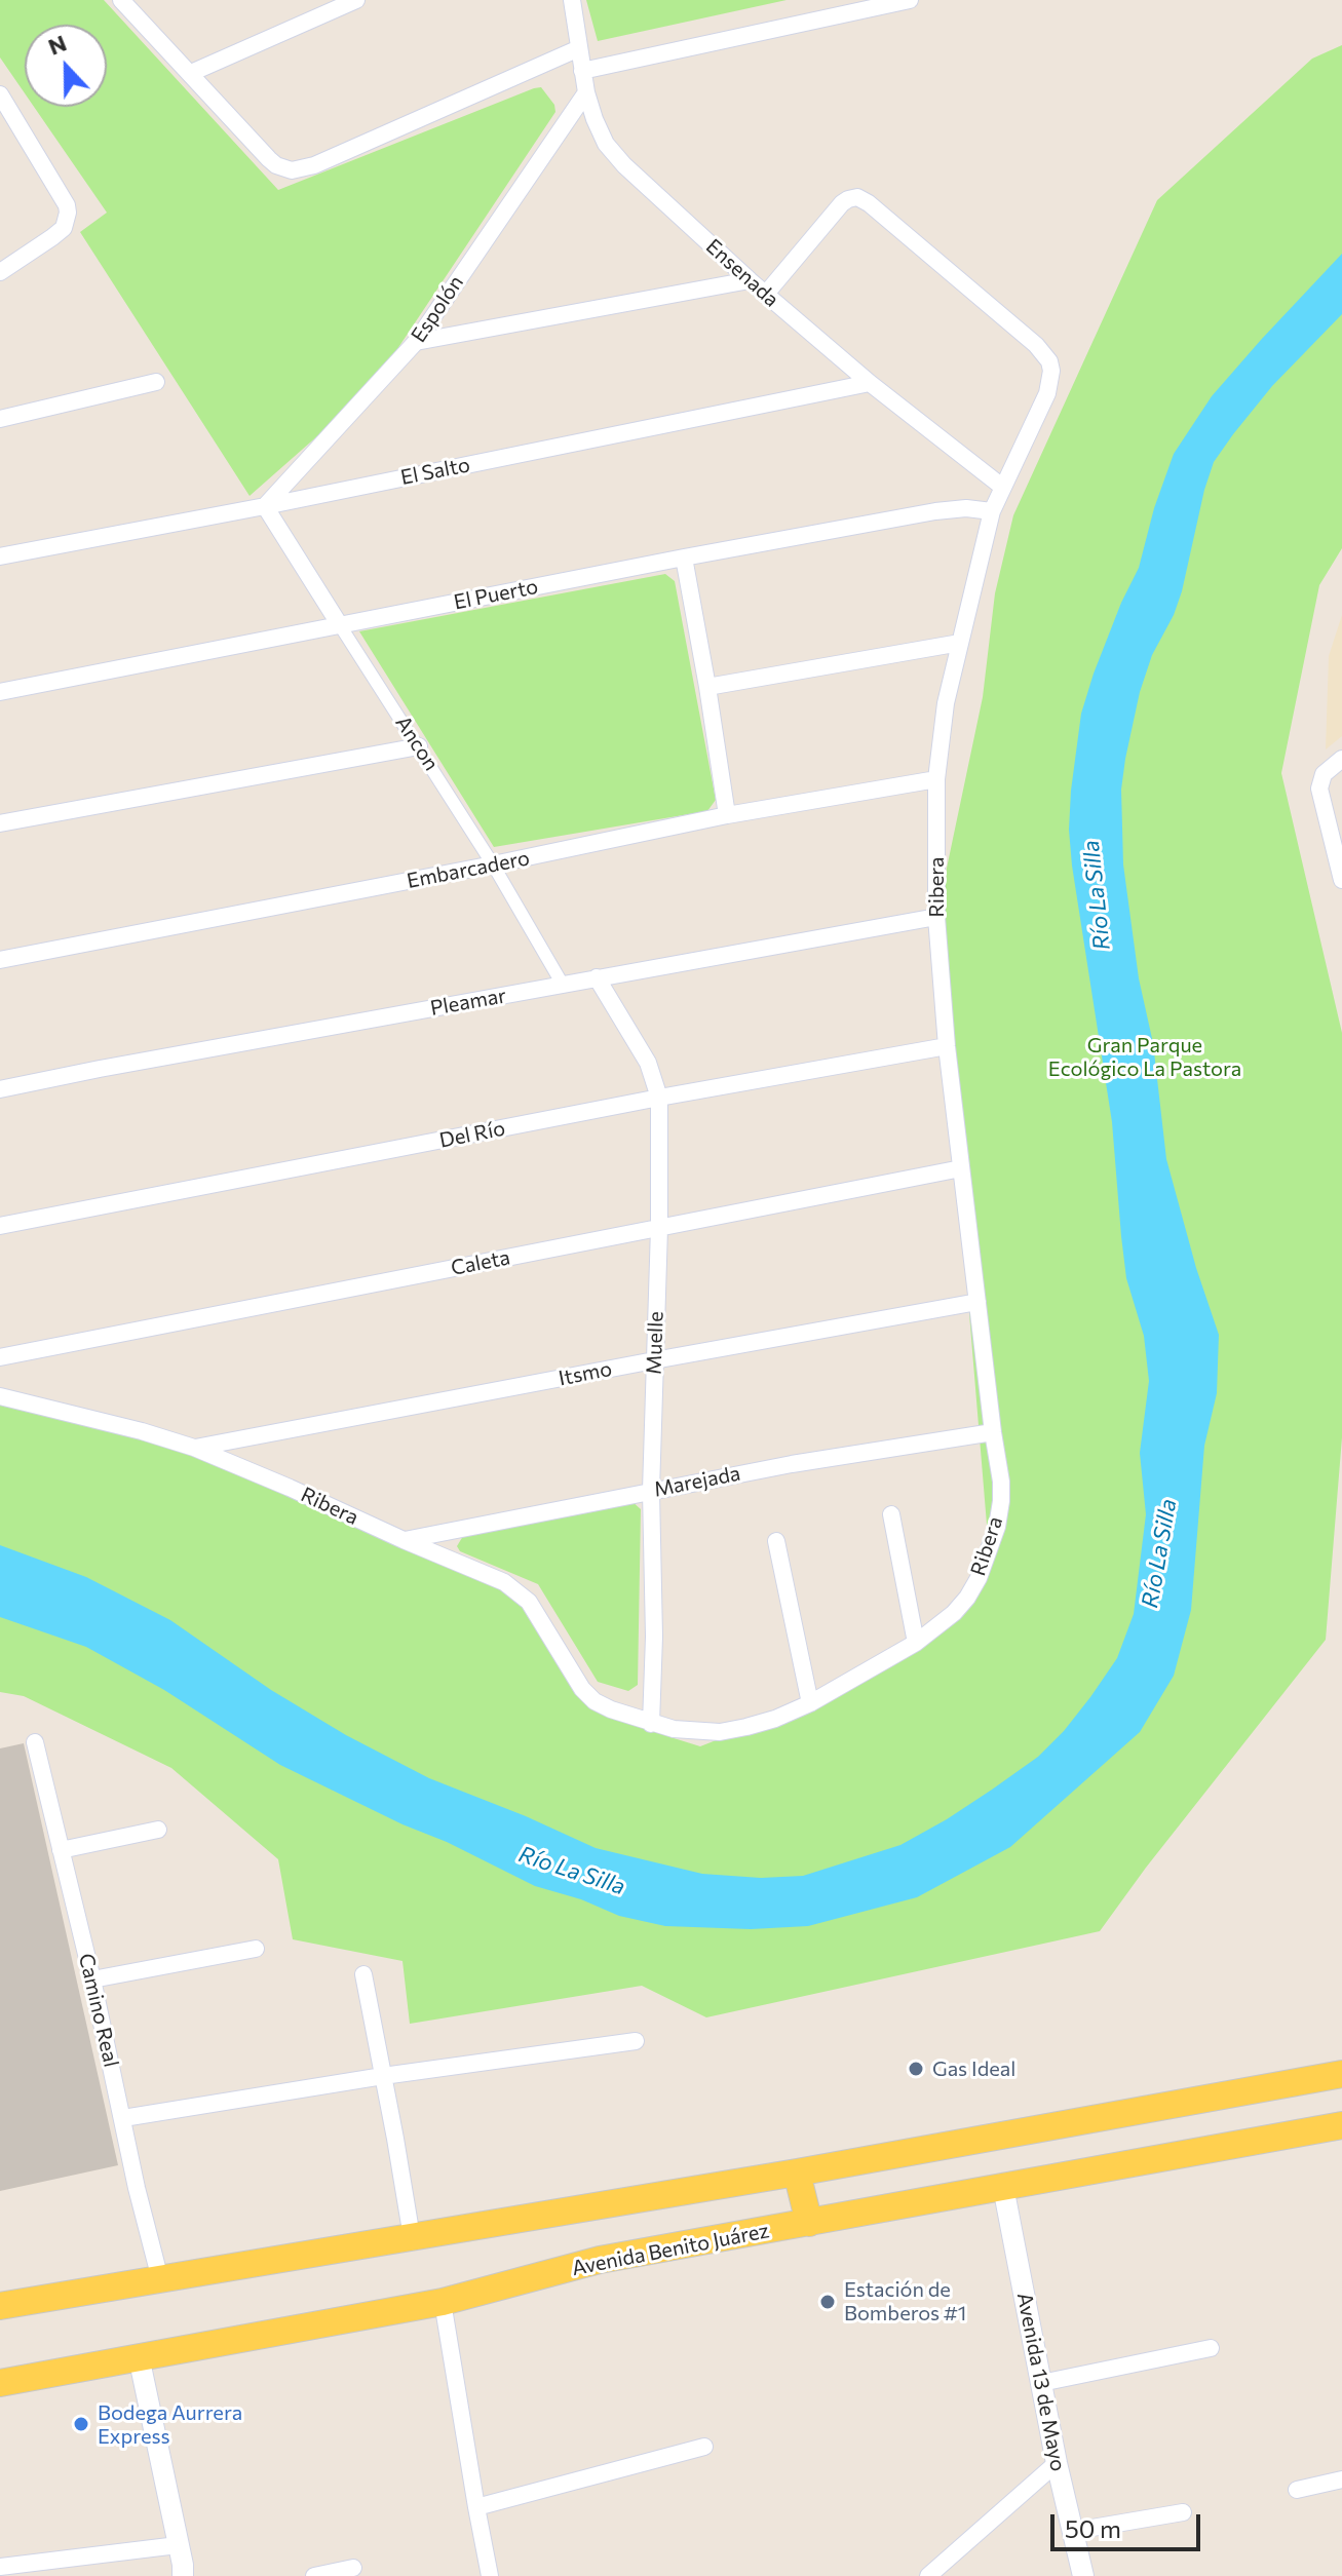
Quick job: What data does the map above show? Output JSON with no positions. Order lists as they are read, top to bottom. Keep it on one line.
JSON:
{"streets":{"main road":["Avenida Benito Juárez"],"street":["Ensenada","Espolón","El Salto","El Puerto","Ancon","Embarcadero","Ribera","Pleamar","Del Río","Caleta","Muelle","Itsmo","Marejada","Camino Real","Avenida 13 de Mayo"]},"crossings":[["Ensenada","Espolón"],["Ensenada","El Salto"],["Ensenada","Ribera"],["Espolón","El Salto"],["Espolón","Ancon"],["El Salto","Ancon"],["El Puerto","Ancon"],["El Puerto","Ribera"],["Ancon","Embarcadero"],["Ancon","Pleamar"],["Embarcadero","Ribera"],["Ribera","Pleamar"],["Ribera","Del Río"],["Ribera","Caleta"],["Ribera","Muelle"],["Ribera","Itsmo"],["Ribera","Marejada"],["Pleamar","Muelle"],["Del Río","Muelle"],["Caleta","Muelle"],["Muelle","Itsmo"],["Muelle","Marejada"],["Avenida Benito Juárez","Avenida 13 de Mayo"]],"water":["Río La Silla"],"parks":["Gran Parque Ecológico La Pastora"],"places":["Gas Ideal","Estación de Bomberos #1","Bodega Aurrera Express"],"scale_bar":"50 m","north":"top"}
